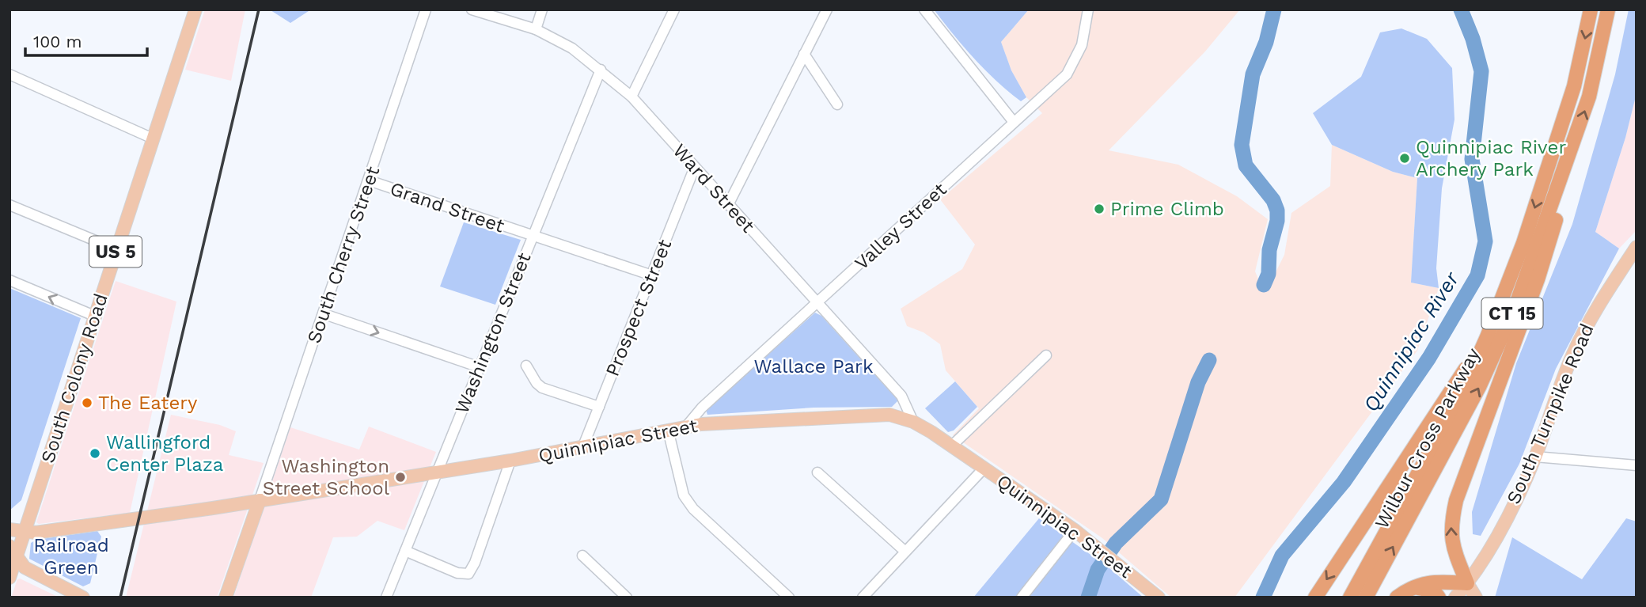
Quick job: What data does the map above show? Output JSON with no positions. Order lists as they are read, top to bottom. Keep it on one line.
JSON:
{"streets":{"highway":["CT 15","Wilbur Cross Parkway"],"main road":["US 5","South Colony Road","South Turnpike Road","Quinnipiac Street"],"street":["Ward Street","Grand Street","Valley Street","South Cherry Street","Prospect Street","Washington Street"]},"crossings":[["Ward Street","Valley Street"],["Ward Street","Prospect Street"],["Ward Street","Washington Street"],["Ward Street","Quinnipiac Street"],["Grand Street","South Cherry Street"],["Grand Street","Prospect Street"],["Grand Street","Washington Street"],["Valley Street","Quinnipiac Street"],["US 5","South Colony Road"],["South Cherry Street","Quinnipiac Street"],["Prospect Street","Quinnipiac Street"],["Washington Street","Quinnipiac Street"],["South Colony Road","Quinnipiac Street"]],"water":["Quinnipiac River"],"parks":["Wallace Park","Railroad Green"],"places":["Quinnipiac River Archery Park","Prime Climb","The Eatery","Wallingford Center Plaza","Washington Street School"],"scale_bar":"100 m"}
